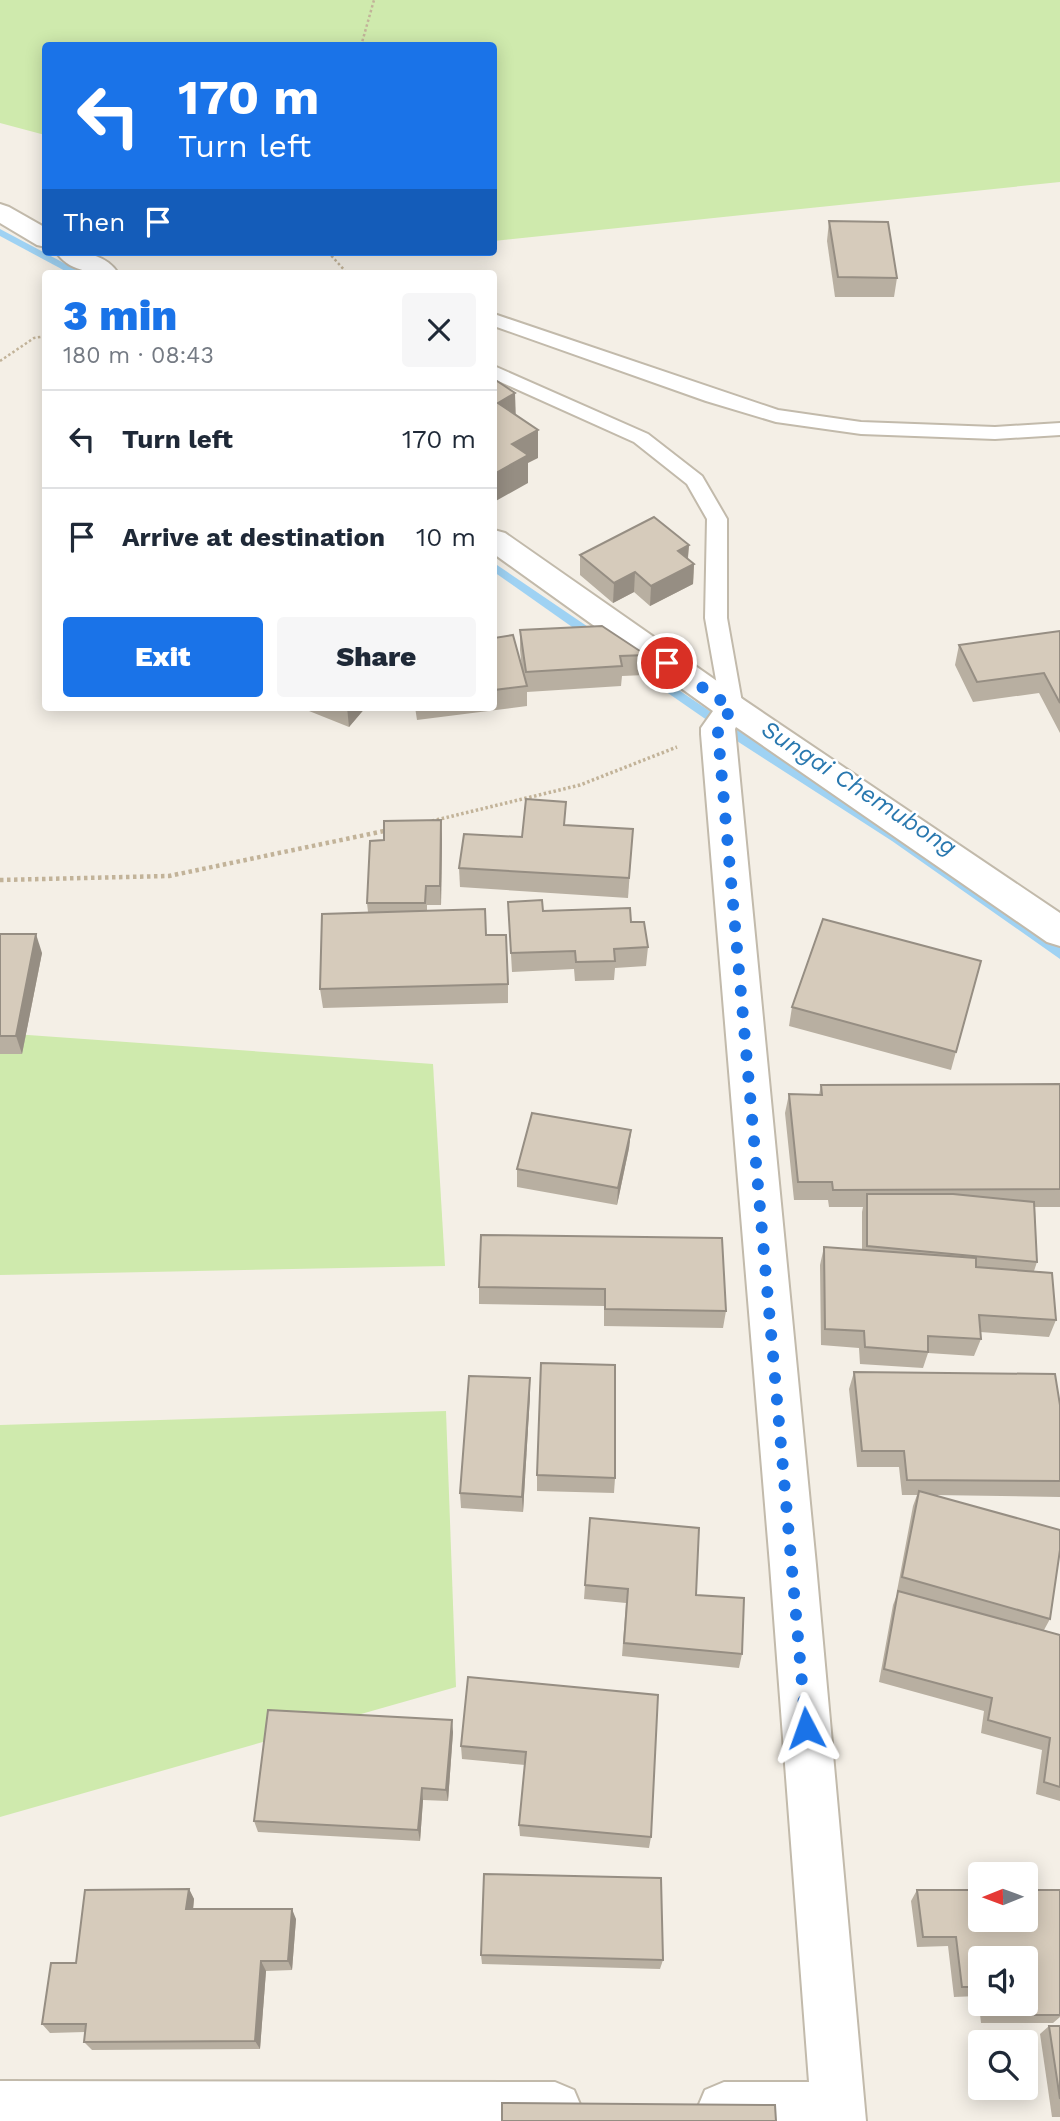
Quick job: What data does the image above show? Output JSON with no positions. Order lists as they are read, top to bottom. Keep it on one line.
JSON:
{"water":["Sungai Chemubong"],"north":"left","page":{"turn":["170 m","Turn left"],"then":"Then","heading":["3 min","180 m · 08:43"],"list":[{"name":"Turn left","value":"170 m"},{"name":"Arrive at destination","value":"10 m"}],"buttons":["Exit","Share"]}}
